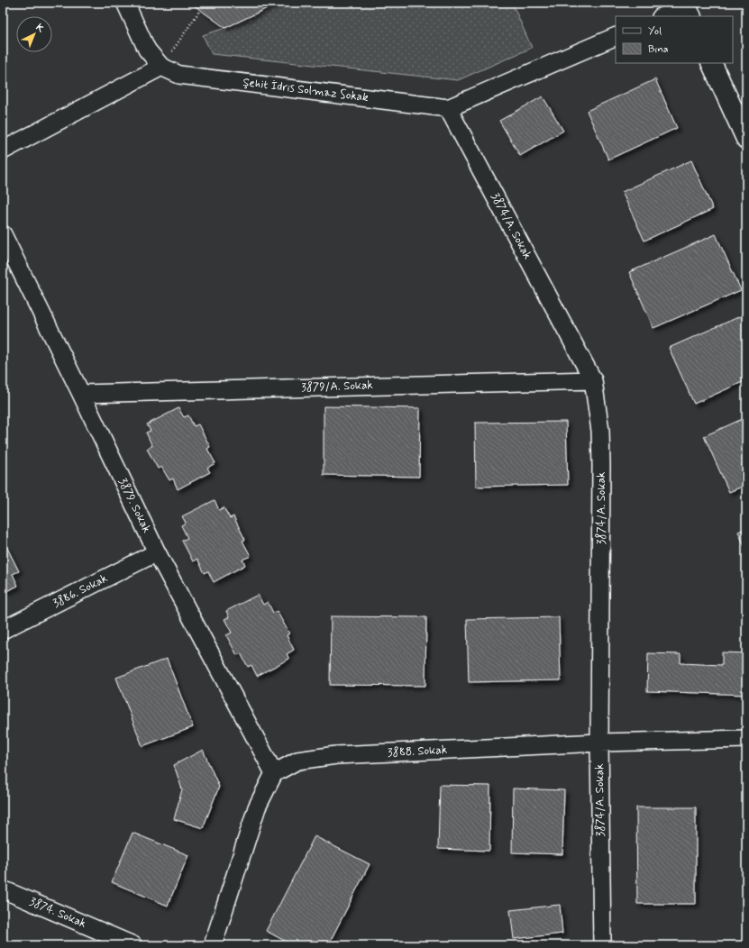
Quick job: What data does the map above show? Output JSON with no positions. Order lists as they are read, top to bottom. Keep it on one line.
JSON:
{"streets":{"street":["Şehit İdris Solmaz Sokak","3874/A. Sokak","3879/A. Sokak","3879. Sokak","3886. Sokak","3888. Sokak","3874. Sokak"]},"crossings":[["Şehit İdris Solmaz Sokak","3874/A. Sokak"],["3874/A. Sokak","3879/A. Sokak"],["3874/A. Sokak","3888. Sokak"],["3879/A. Sokak","3879. Sokak"],["3879. Sokak","3886. Sokak"],["3879. Sokak","3888. Sokak"]],"legend":["Yol","Bina"],"north":"top right"}
